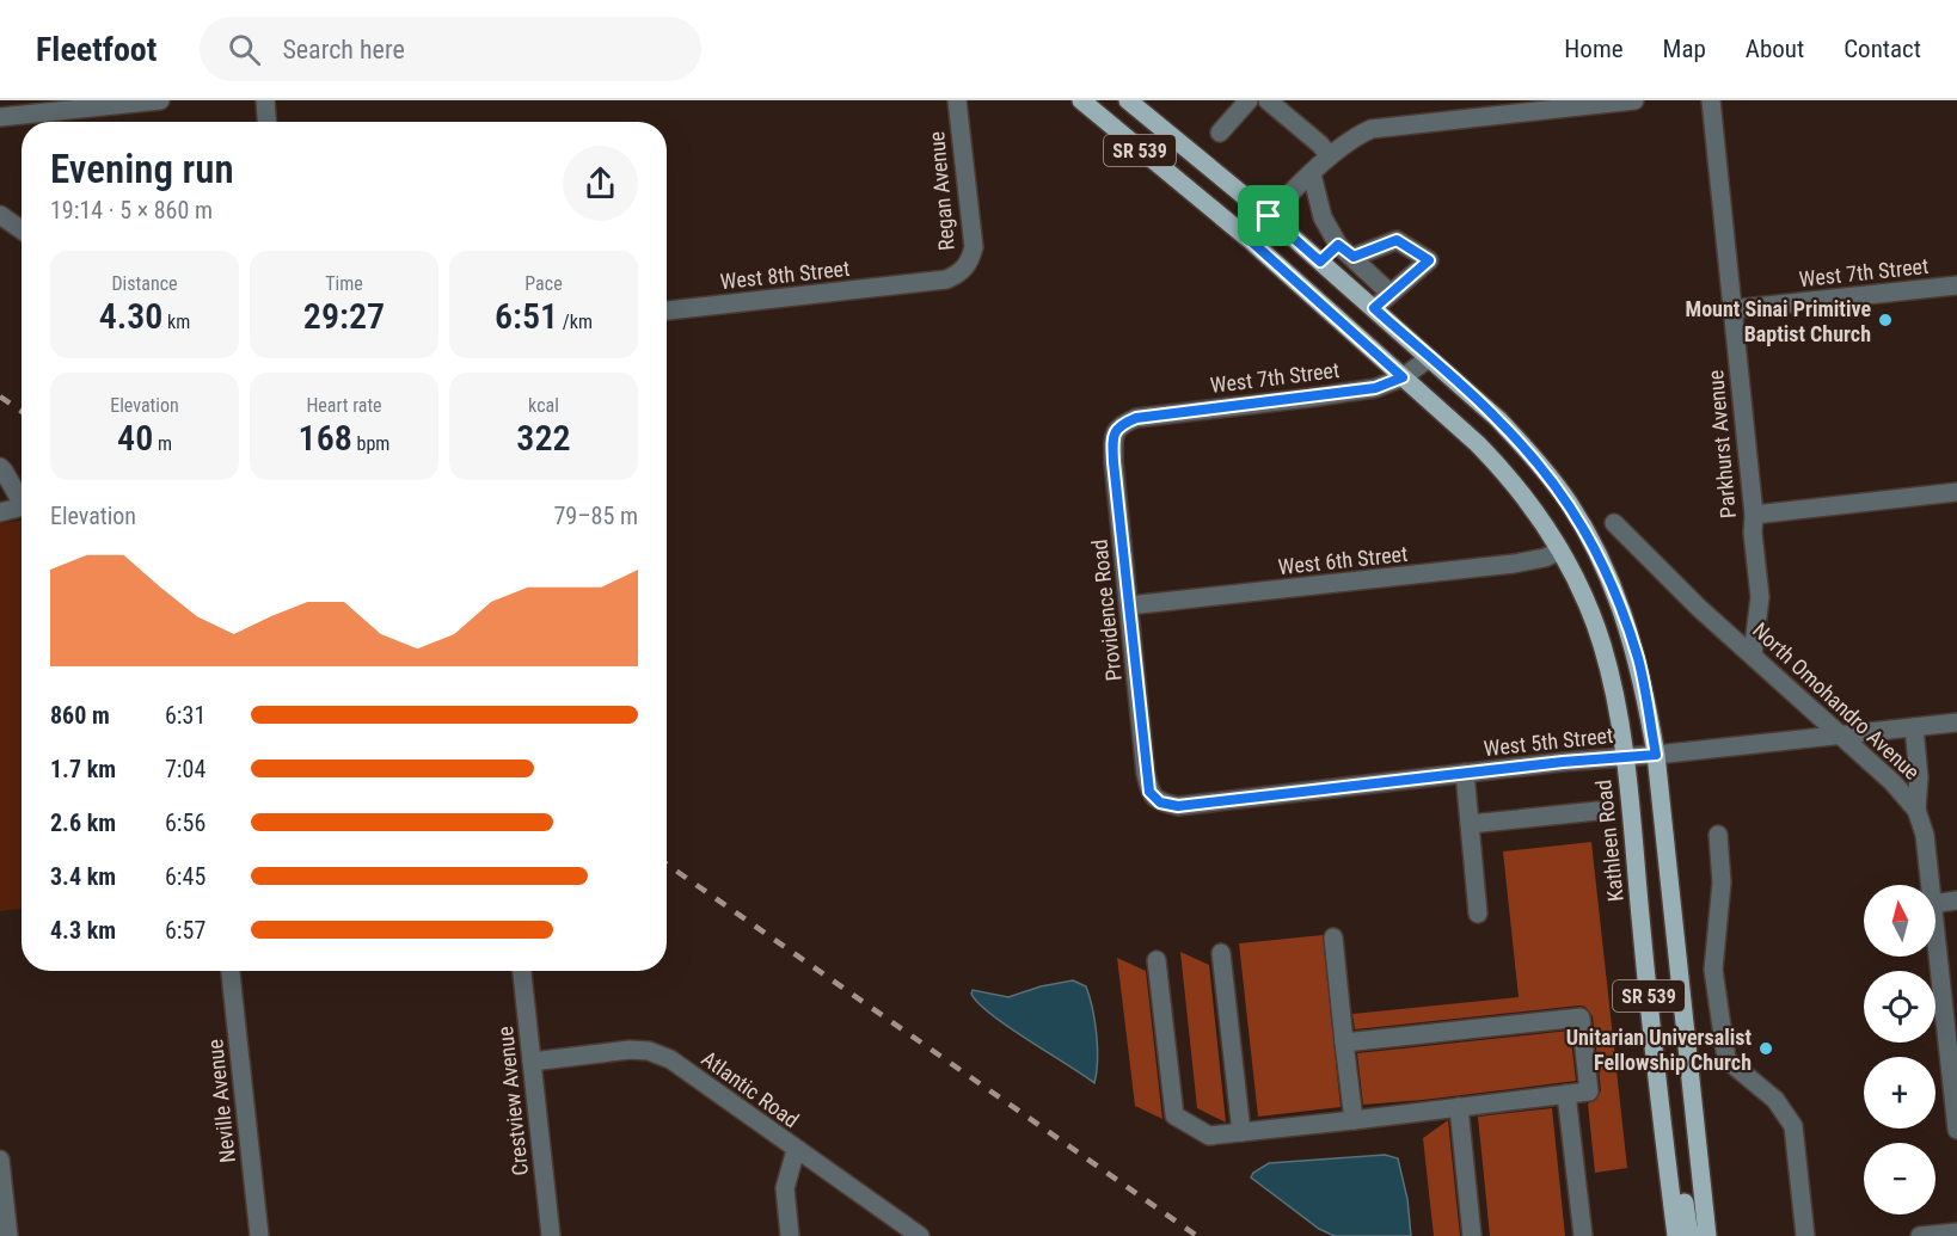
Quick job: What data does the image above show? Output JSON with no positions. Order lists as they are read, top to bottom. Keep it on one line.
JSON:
{"streets":{"main road":["SR 539","Kathleen Road"],"street":["Regan Avenue","West 7th Street","West 8th Street","Parkhurst Avenue","West 6th Street","Providence Road","North Omohandro Avenue","West 5th Street","Atlantic Road","Neville Avenue","Crestview Avenue"]},"crossings":[["SR 539","West 7th Street"],["SR 539","West 5th Street"],["Regan Avenue","West 8th Street"],["West 7th Street","Parkhurst Avenue"],["West 7th Street","Providence Road"],["West 7th Street","Kathleen Road"],["Parkhurst Avenue","North Omohandro Avenue"],["West 6th Street","Providence Road"],["West 6th Street","Kathleen Road"],["Providence Road","West 5th Street"],["North Omohandro Avenue","West 5th Street"],["West 5th Street","Kathleen Road"],["Atlantic Road","Crestview Avenue"]],"places":["Mount Sinai Primitive Baptist Church","Unitarian Universalist Fellowship Church"],"north":"top","page":{"header":"Fleetfoot","search":"Search here","nav":["Home","Map","About","Contact"],"heading":["Evening run","19:14 · 5 × 860 m"],"stats":[["Distance","4.30 km"],["Time","29:27"],["Pace","6:51 /km"],["Elevation","40 m"],["Heart rate","168 bpm"],["kcal","322"]],"chart":["Elevation","79–85 m"],"list":[{"name":"860 m","note":"6:31"},{"name":"1.7 km","note":"7:04"},{"name":"2.6 km","note":"6:56"},{"name":"3.4 km","note":"6:45"},{"name":"4.3 km","note":"6:57"}],"map_buttons":["+","−"]}}
